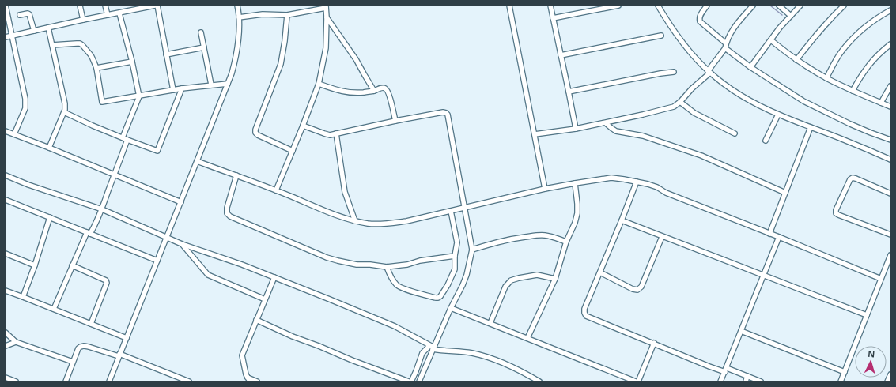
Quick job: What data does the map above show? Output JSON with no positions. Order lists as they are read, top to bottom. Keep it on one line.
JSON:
{"north":"top"}
